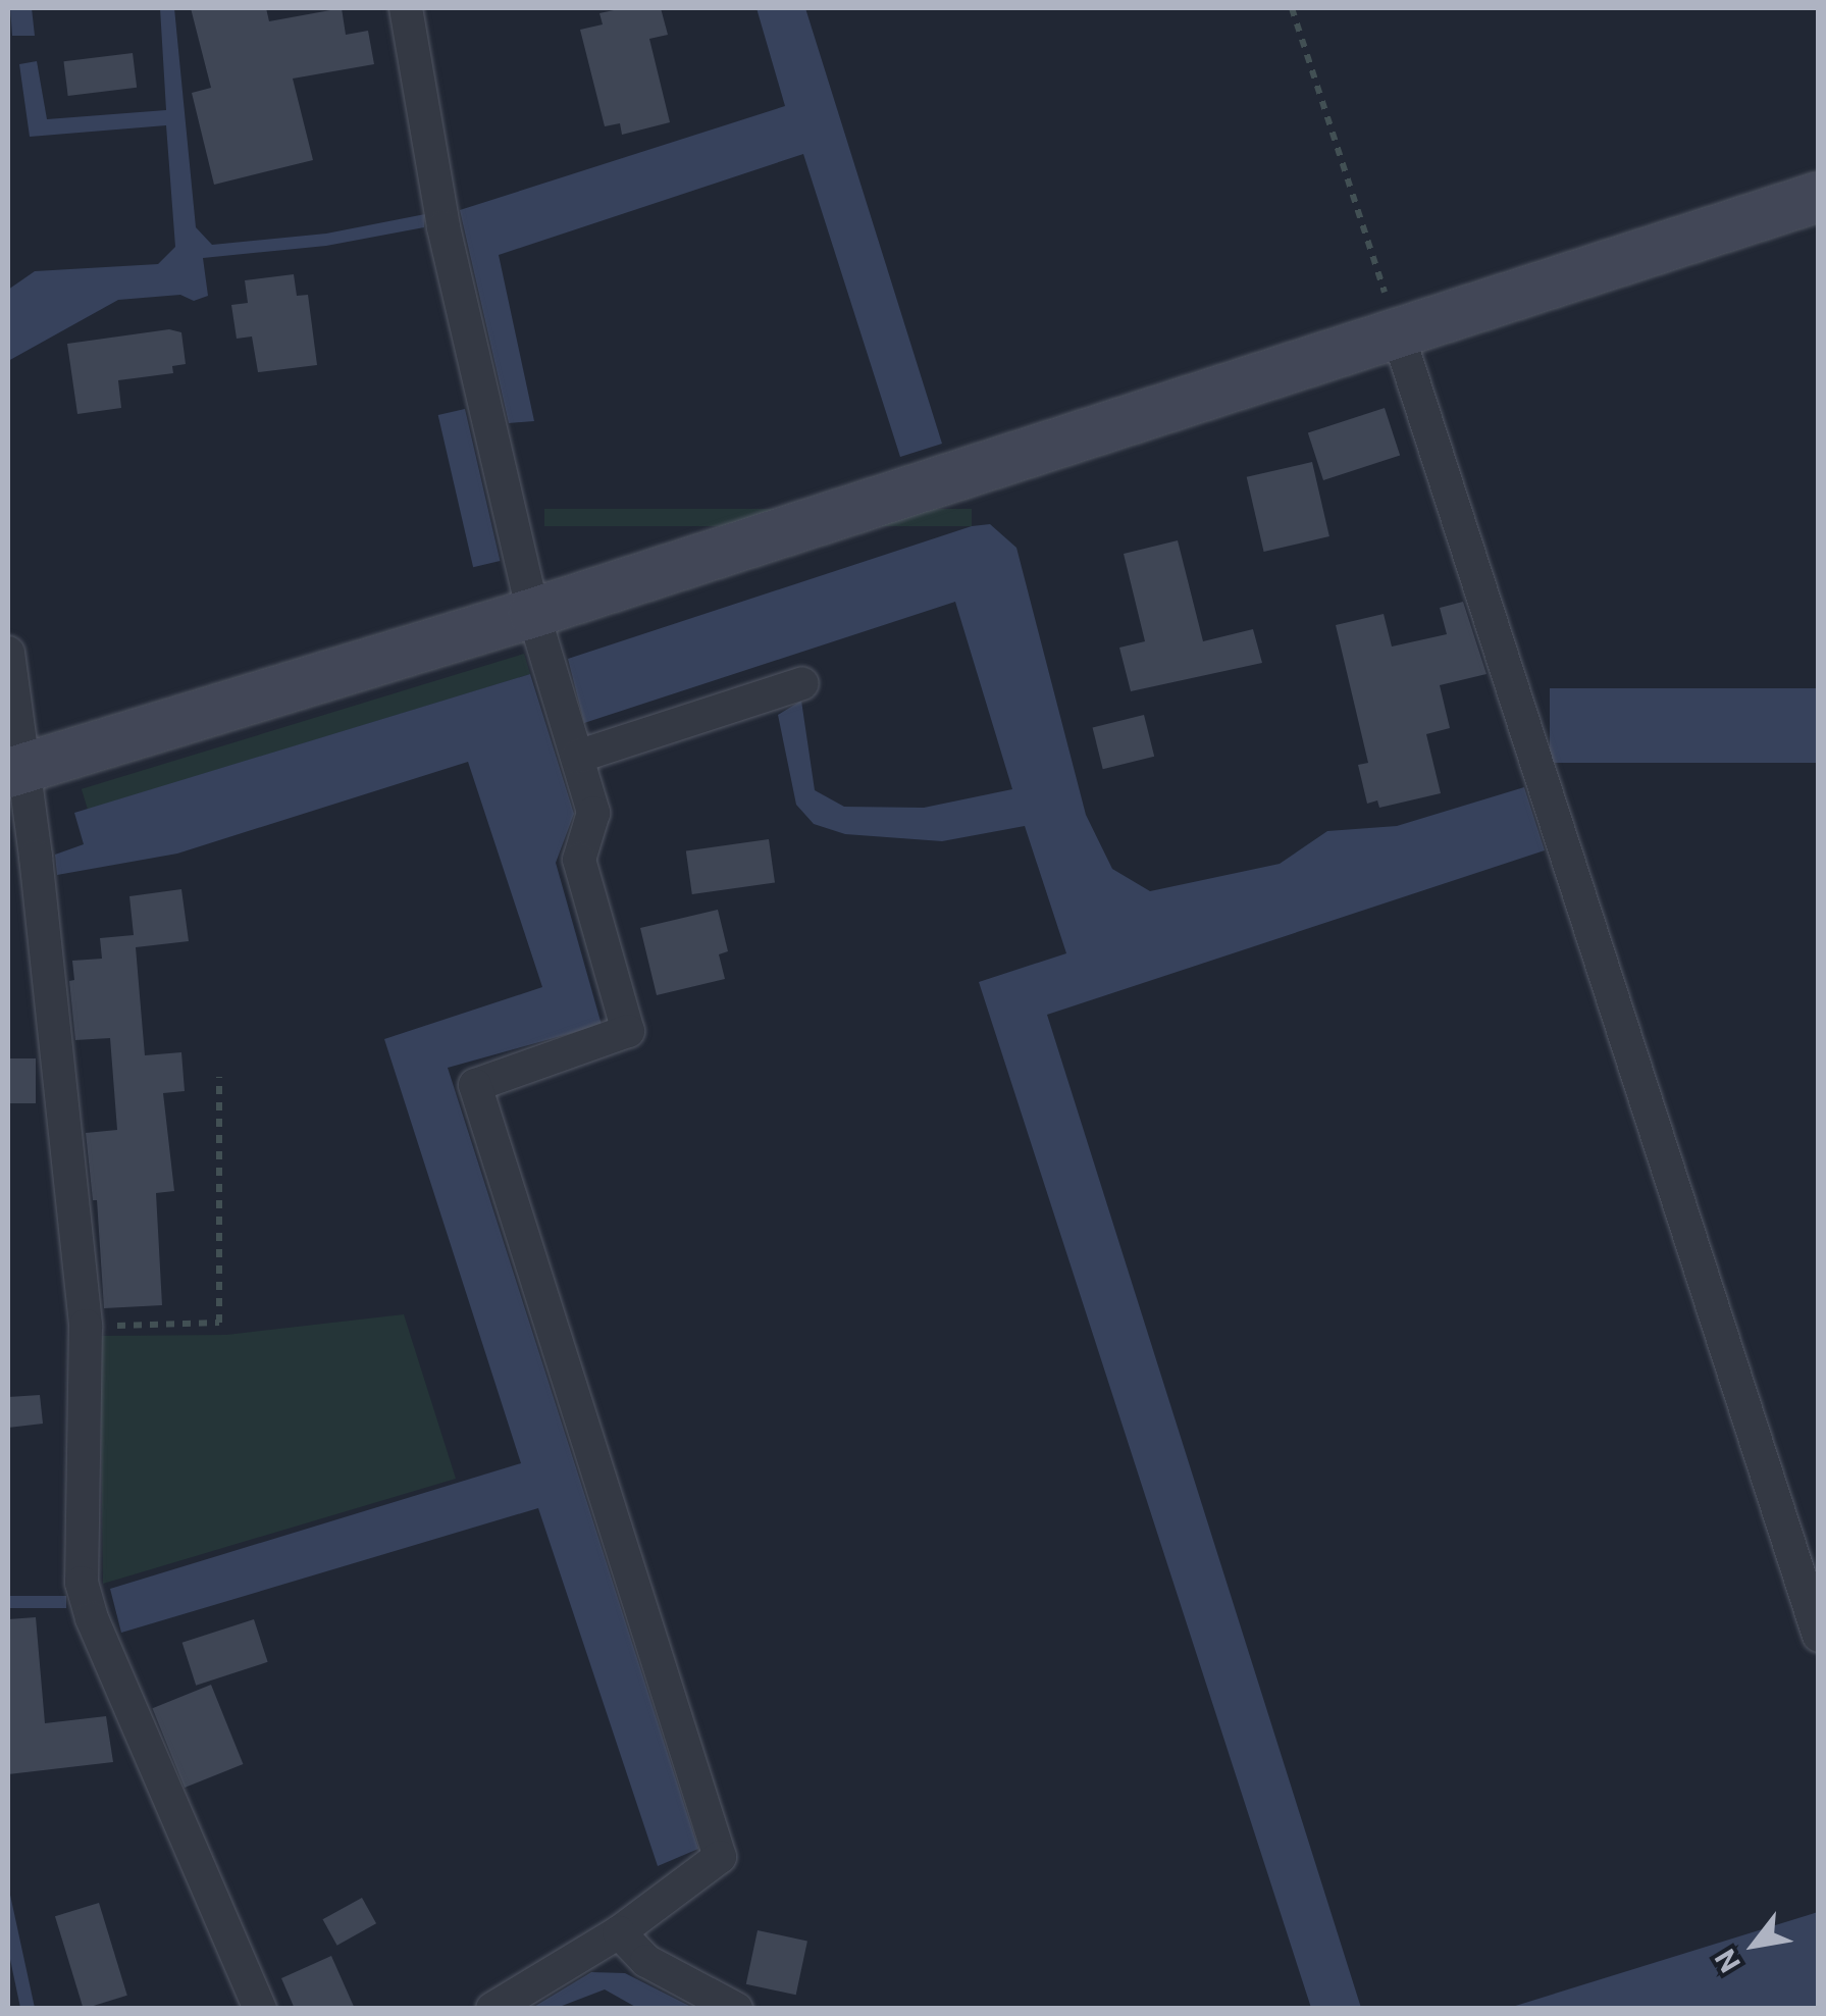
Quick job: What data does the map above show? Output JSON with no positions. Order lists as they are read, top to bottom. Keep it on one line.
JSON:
{"north":"bottom left"}
